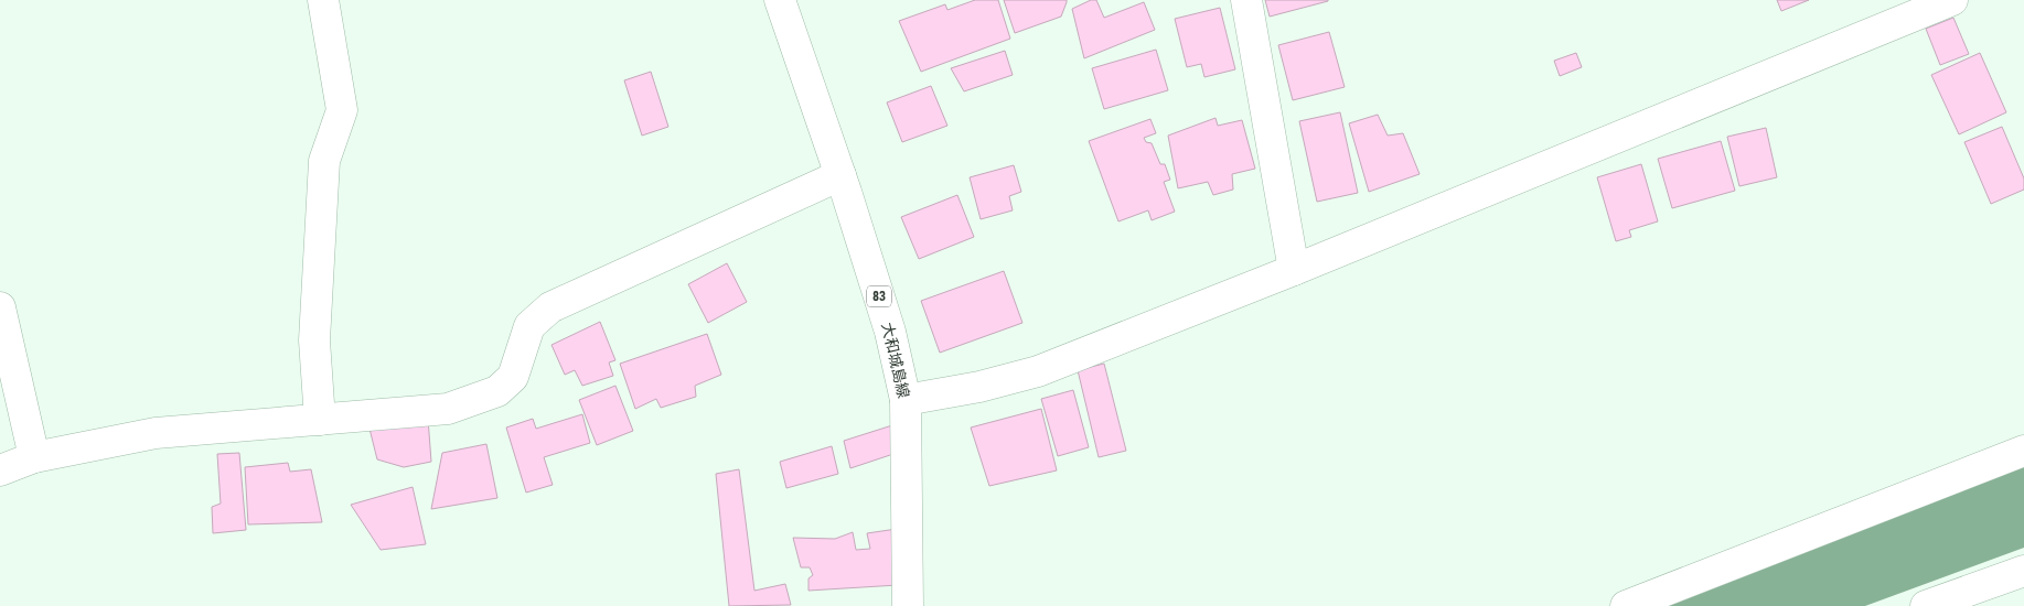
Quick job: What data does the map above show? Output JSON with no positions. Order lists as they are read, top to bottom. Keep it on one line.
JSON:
{"streets":{"street":["83","大和城島線"]}}
